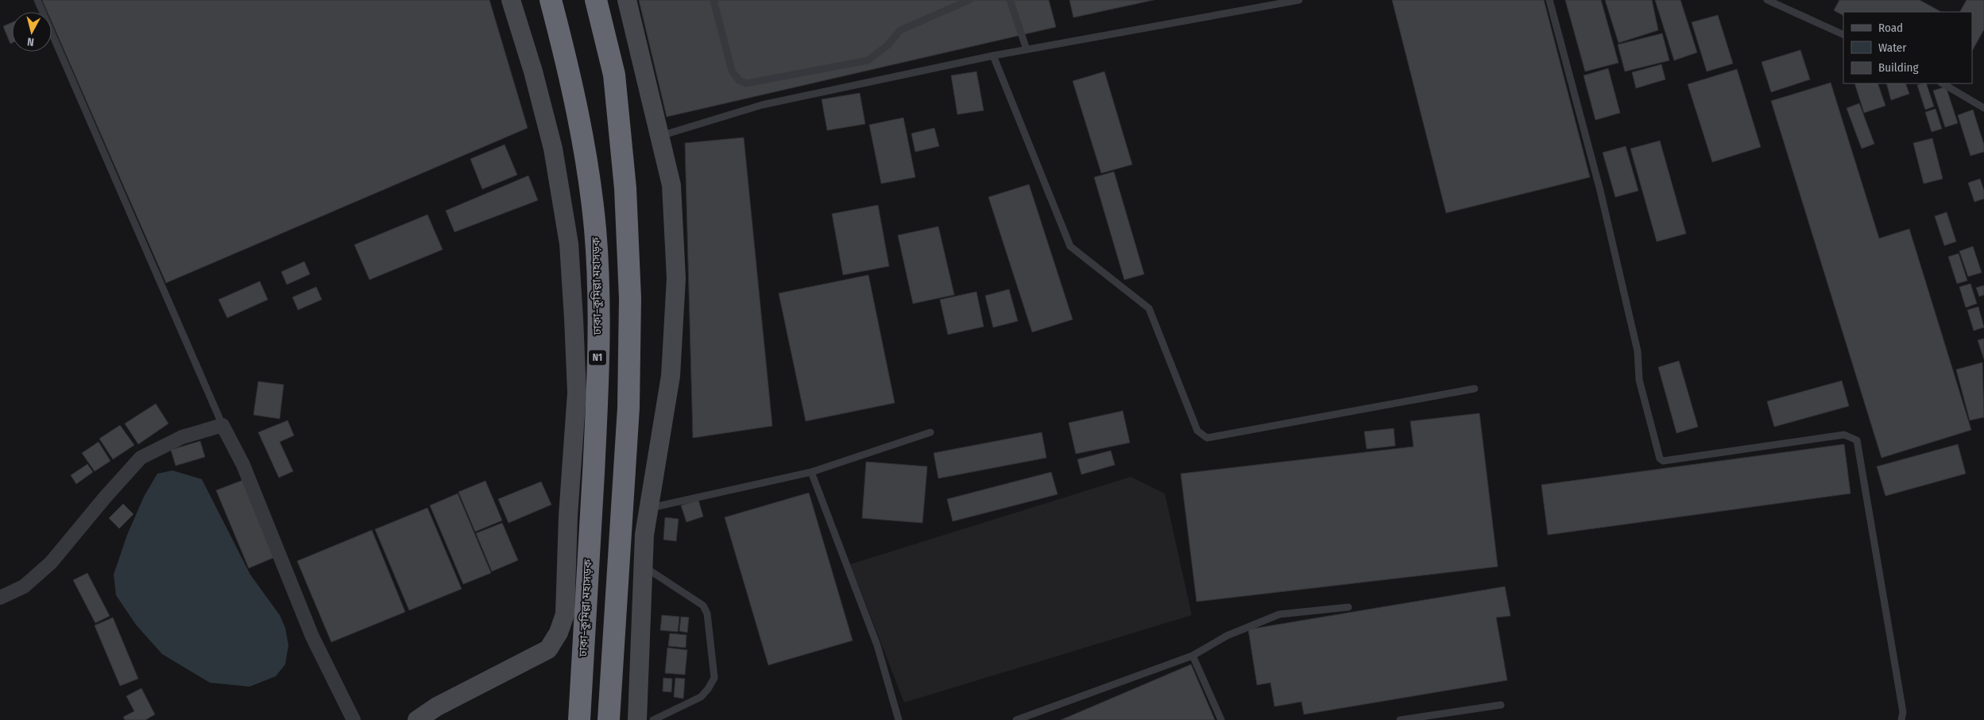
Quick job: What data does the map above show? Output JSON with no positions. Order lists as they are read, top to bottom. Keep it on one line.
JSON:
{"streets":{"highway":["ঢাকা–কুমিল্লা মহাসড়ক","N1"]},"legend":["Road","Water","Building"],"north":"bottom"}
